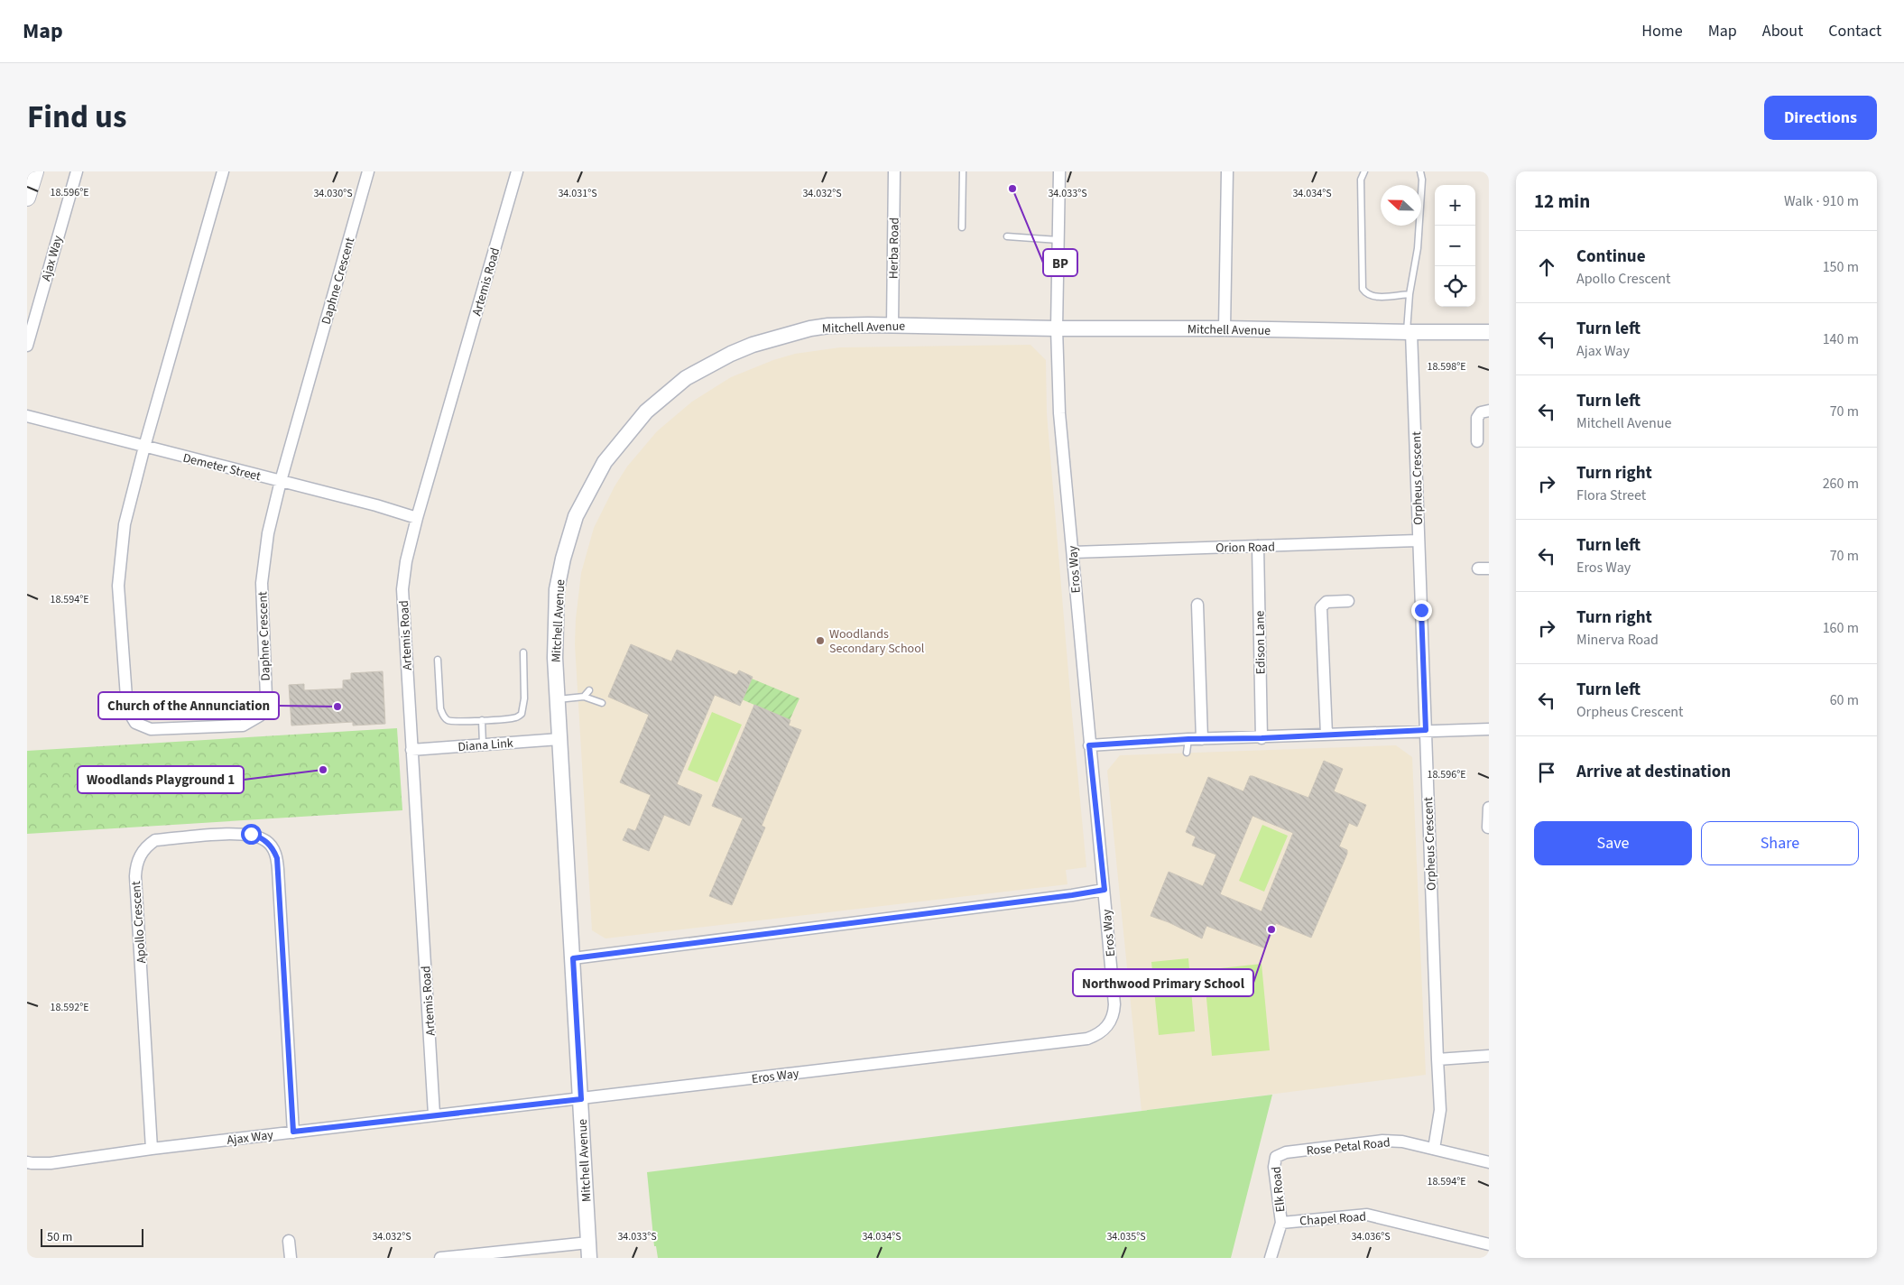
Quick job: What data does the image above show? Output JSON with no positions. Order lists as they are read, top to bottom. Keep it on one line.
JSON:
{"streets":{"street":["Herba Road","Ajax Way","Daphne Crescent","Artemis Road","Mitchell Avenue","Demeter Street","Orpheus Crescent","Orion Road","Eros Way","Edison Lane","Diana Link","Apollo Crescent","Rose Petal Road","Elk Road","Chapel Road"]},"crossings":[["Herba Road","Mitchell Avenue"],["Ajax Way","Artemis Road"],["Ajax Way","Mitchell Avenue"],["Ajax Way","Eros Way"],["Ajax Way","Apollo Crescent"],["Daphne Crescent","Demeter Street"],["Artemis Road","Demeter Street"],["Artemis Road","Diana Link"],["Mitchell Avenue","Orpheus Crescent"],["Mitchell Avenue","Eros Way"],["Mitchell Avenue","Diana Link"],["Orpheus Crescent","Orion Road"],["Orpheus Crescent","Rose Petal Road"],["Orion Road","Eros Way"],["Orion Road","Edison Lane"],["Rose Petal Road","Elk Road"],["Elk Road","Chapel Road"]],"places":["BP","Woodlands Secondary School","Church of the Annunciation","Woodlands Playground 1","Northwood Primary School"],"scale_bar":"50 m","north":"left","page":{"header":"Map","nav":["Home","Map","About","Contact"],"title":"Find us","buttons":["Directions",["Save","Share"]],"heading":["12 min","Walk · 910 m"],"map_buttons":["+","−"],"list":[["Continue","Apollo Crescent","150 m"],["Turn left","Ajax Way","140 m"],["Turn left","Mitchell Avenue","70 m"],["Turn right","Flora Street","260 m"],["Turn left","Eros Way","70 m"],["Turn right","Minerva Road","160 m"],["Turn left","Orpheus Crescent","60 m"],"Arrive at destination"],"scale":"50 m"},"coordinates":["18.596°E","34.030°S","34.031°S","34.032°S","34.033°S","34.034°S","18.598°E","18.594°E","18.592°E","34.035°S","34.036°S"]}
